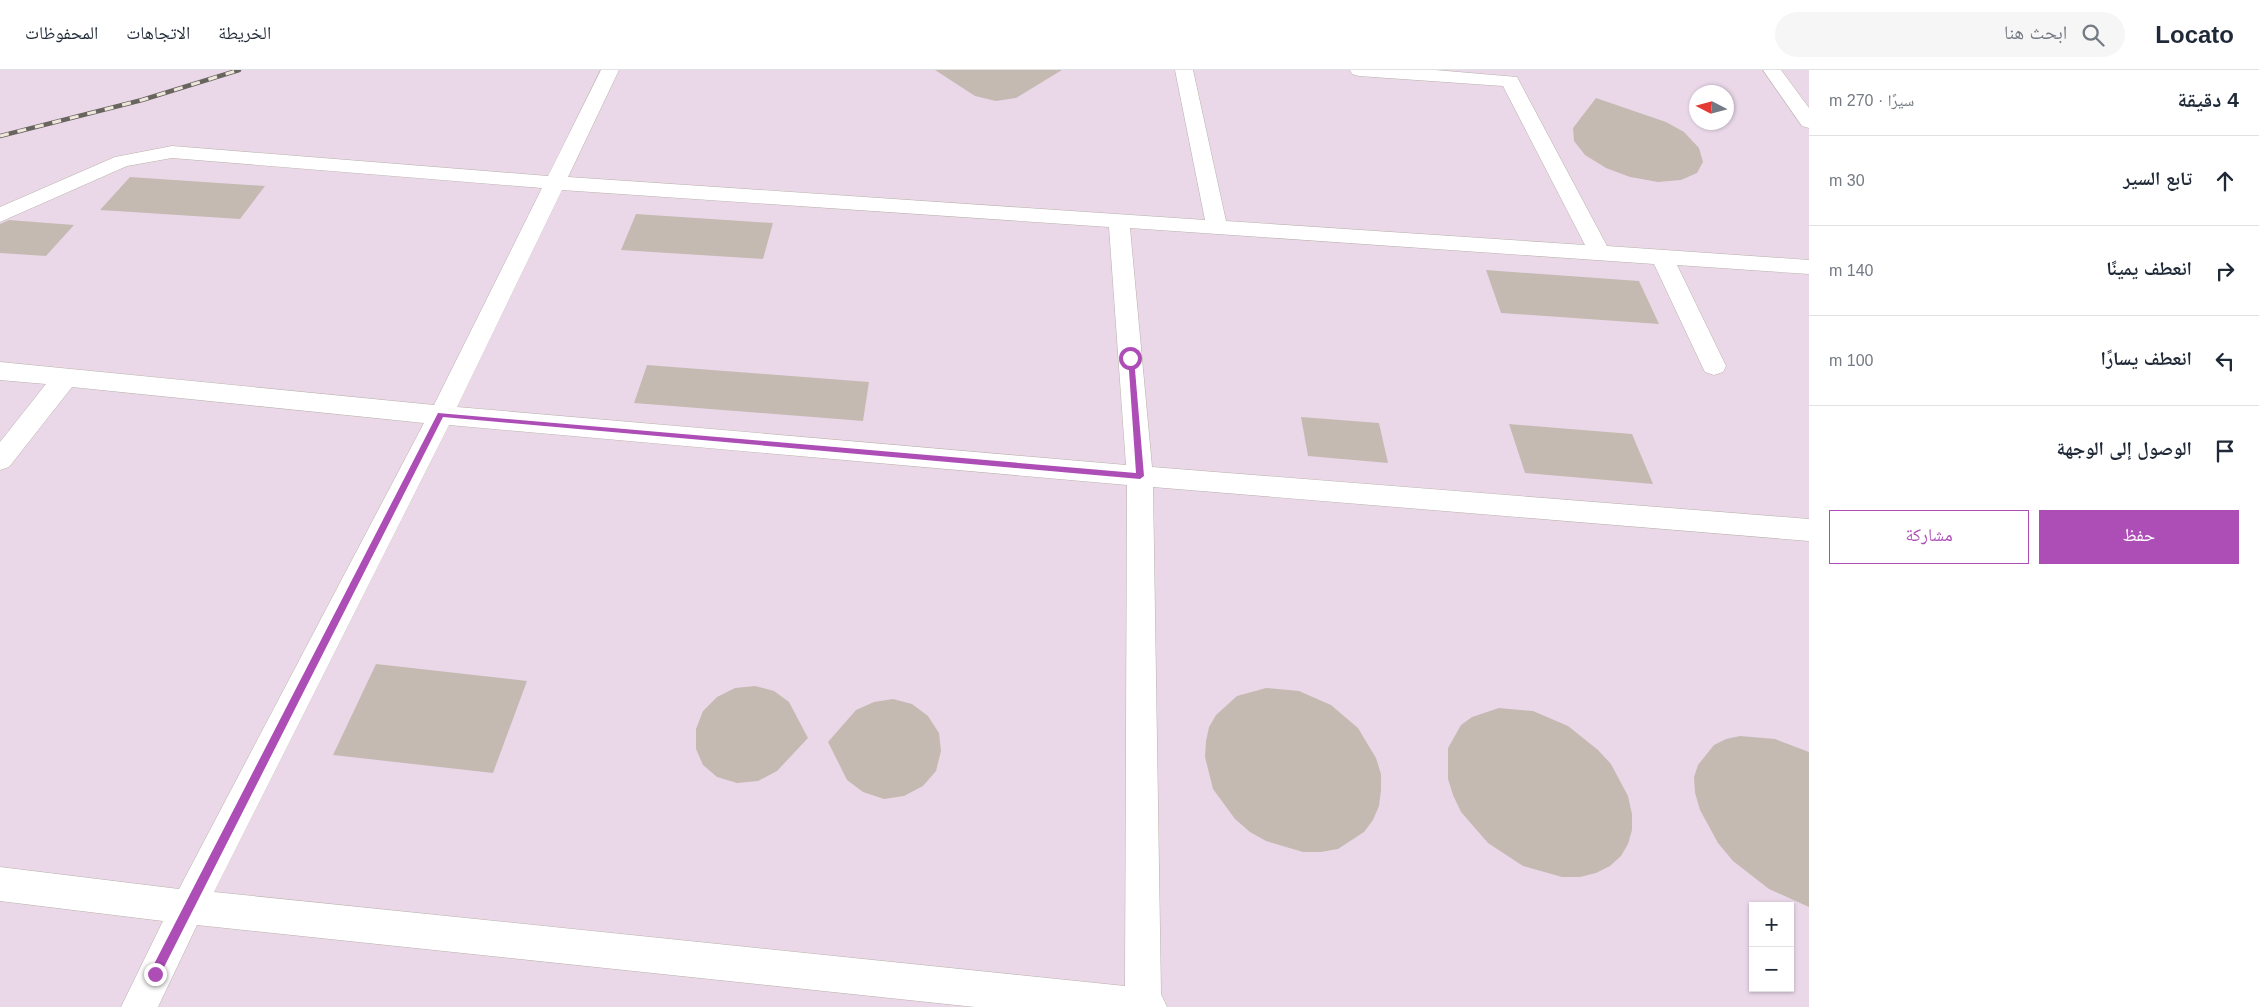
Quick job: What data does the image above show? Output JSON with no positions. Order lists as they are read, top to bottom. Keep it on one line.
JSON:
{"north":"left","page":{"header":"Locato","search":"ابحث هنا","nav":["الخريطة","الاتجاهات","المحفوظات"],"heading":["4 دقيقة","سيرًا · 270 m"],"list":[["تابع السير","30 m"],["انعطف يمينًا","140 m"],["انعطف يسارًا","100 m"],"الوصول إلى الوجهة"],"buttons":["حفظ","مشاركة"],"map_buttons":["+","−"]}}
